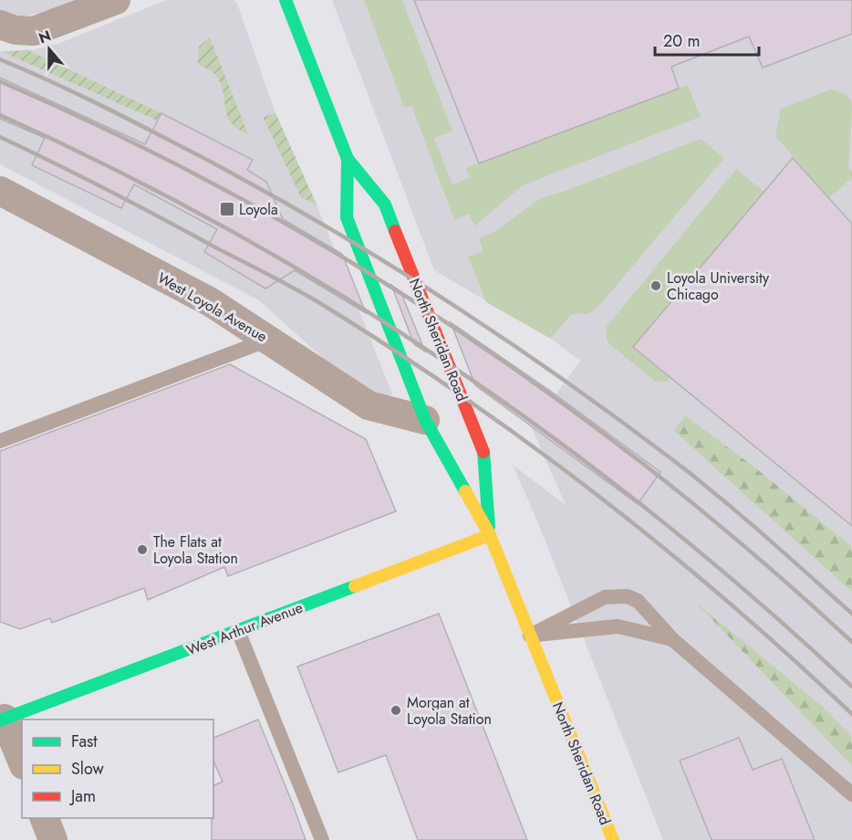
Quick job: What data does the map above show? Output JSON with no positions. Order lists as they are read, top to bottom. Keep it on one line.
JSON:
{"streets":{"main road":["North Sheridan Road","West Arthur Avenue"],"street":["West Loyola Avenue"]},"crossings":[["West Loyola Avenue","North Sheridan Road"],["North Sheridan Road","West Arthur Avenue"]],"places":{"transit":["Loyola"],"other":["Loyola University Chicago","The Flats at Loyola Station","Morgan at Loyola Station"]},"legend":["Fast","Slow","Jam"],"scale_bar":"20 m","north":"top"}
